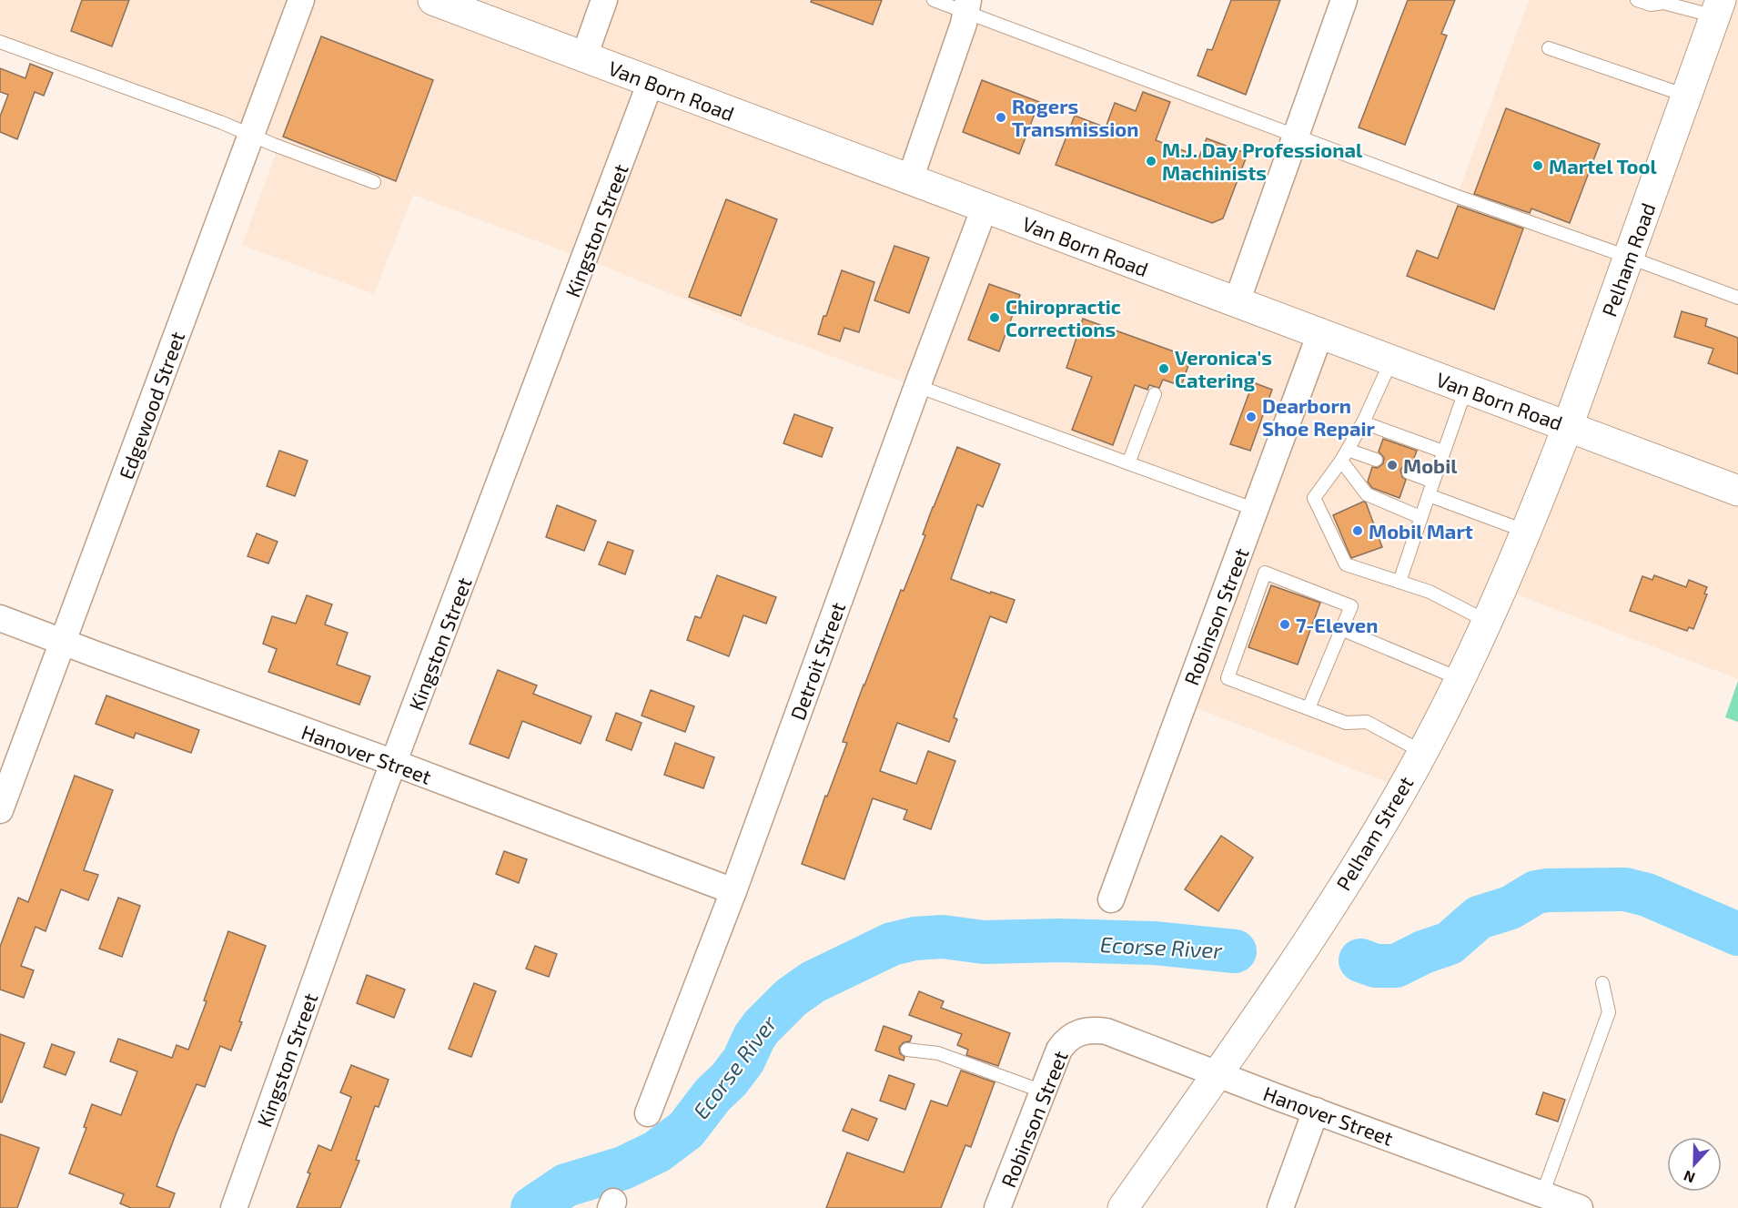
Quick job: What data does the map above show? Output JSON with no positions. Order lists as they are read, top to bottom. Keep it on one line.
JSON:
{"streets":{"main road":["Van Born Road","Pelham Road","Pelham Street"],"street":["Kingston Street","Edgewood Street","Robinson Street","Detroit Street","Hanover Street"]},"crossings":[["Van Born Road","Kingston Street"],["Van Born Road","Pelham Road"],["Van Born Road","Robinson Street"],["Van Born Road","Detroit Street"],["Van Born Road","Pelham Street"],["Kingston Street","Hanover Street"],["Pelham Road","Pelham Street"],["Edgewood Street","Hanover Street"],["Robinson Street","Hanover Street"],["Detroit Street","Hanover Street"],["Hanover Street","Pelham Street"]],"water":["Ecorse River"],"places":["Rogers Transmission","M.J. Day Professional Machinists","Martel Tool","Chiropractic Corrections","Veronica's Catering","Dearborn Shoe Repair","Mobil","Mobil Mart","7-Eleven"],"north":"bottom"}
